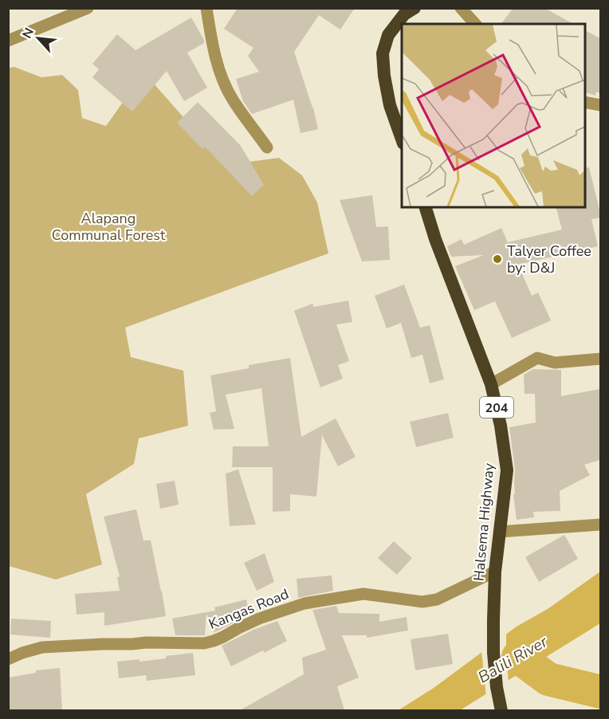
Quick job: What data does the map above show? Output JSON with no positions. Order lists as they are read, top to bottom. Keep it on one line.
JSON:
{"streets":{"highway":["204","Halsema Highway"],"street":["Kangas Road"]},"crossings":[["Halsema Highway","Kangas Road"]],"water":["Balili River"],"parks":["Alapang Communal Forest"],"places":["Talyer Coffee by: D&J"],"north":"top left"}
